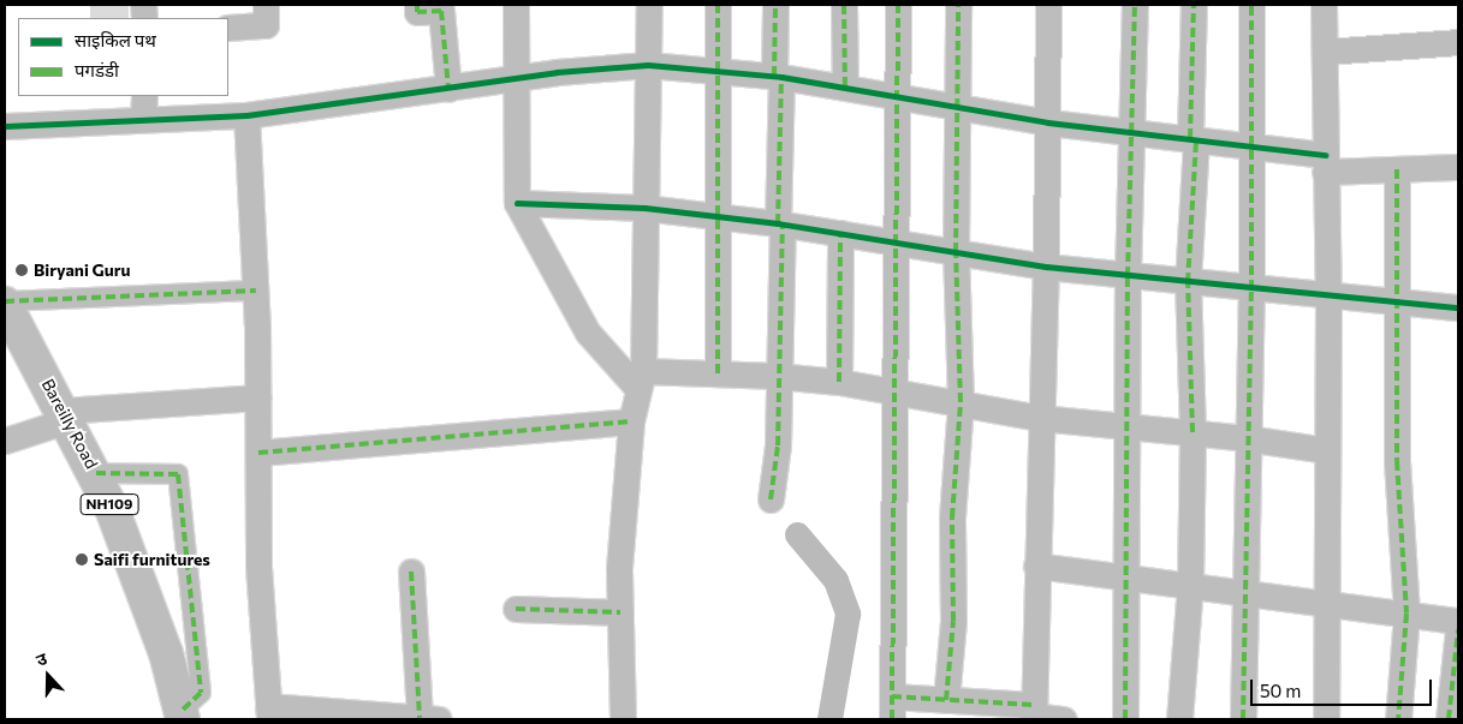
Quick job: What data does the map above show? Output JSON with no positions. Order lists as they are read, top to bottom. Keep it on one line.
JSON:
{"streets":{"highway":["Bareilly Road","NH109"]},"places":["Biryani Guru","Saifi furnitures"],"legend":["साइकिल पथ","पगडंडी"],"scale_bar":"50 m","north":"top"}
